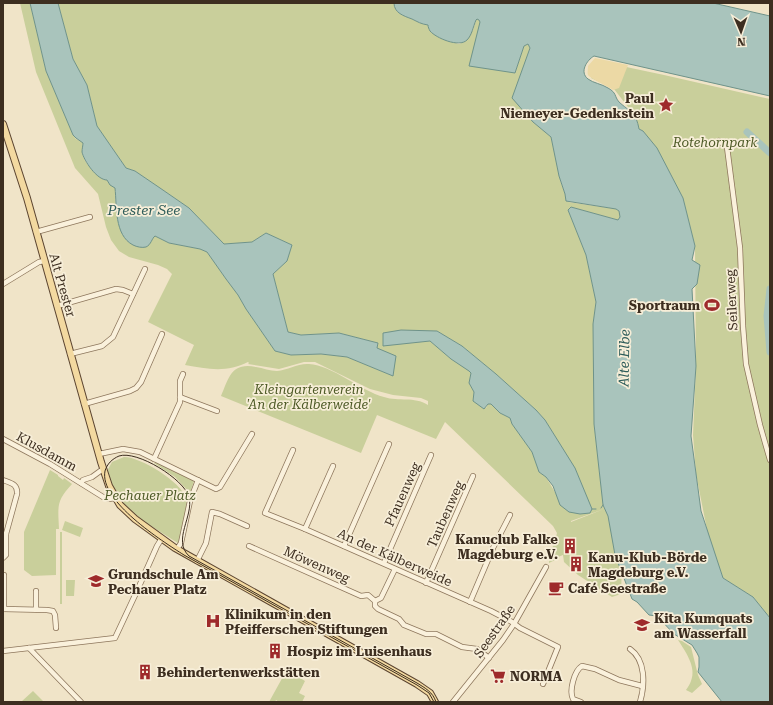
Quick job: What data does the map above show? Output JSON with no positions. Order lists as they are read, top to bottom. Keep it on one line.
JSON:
{"streets":{"main road":["Alt Prester"],"street":["Seilerweg","Klusdamm","Pfauenweg","Taubenweg","An der Kälberweide","Möwenweg","Seestraße"]},"crossings":[["Alt Prester","Klusdamm"],["Pfauenweg","An der Kälberweide"],["Taubenweg","An der Kälberweide"],["An der Kälberweide","Seestraße"],["Möwenweg","Seestraße"]],"water":["Prester See","Alte Elbe"],"parks":["Rotehornpark","Kleingartenverein 'An der Kälberweide'","Pechauer Platz"],"places":{"place":["Paul Niemeyer-Gedenkstein"],"sports":["Sportraum"],"building":["Kanuclub Falke Magdeburg e.V.","Kanu-Klub-Börde Magdeburg e.V.","Hospiz im Luisenhaus","Behindertenwerkstätten"],"school or university":["Grundschule Am Pechauer Platz","Kita Kumquats am Wasserfall"],"cafe":["Café Seestraße"],"hospital":["Klinikum in den Pfeifferschen Stiftungen"],"supermarket":["NORMA"]},"north":"bottom"}
